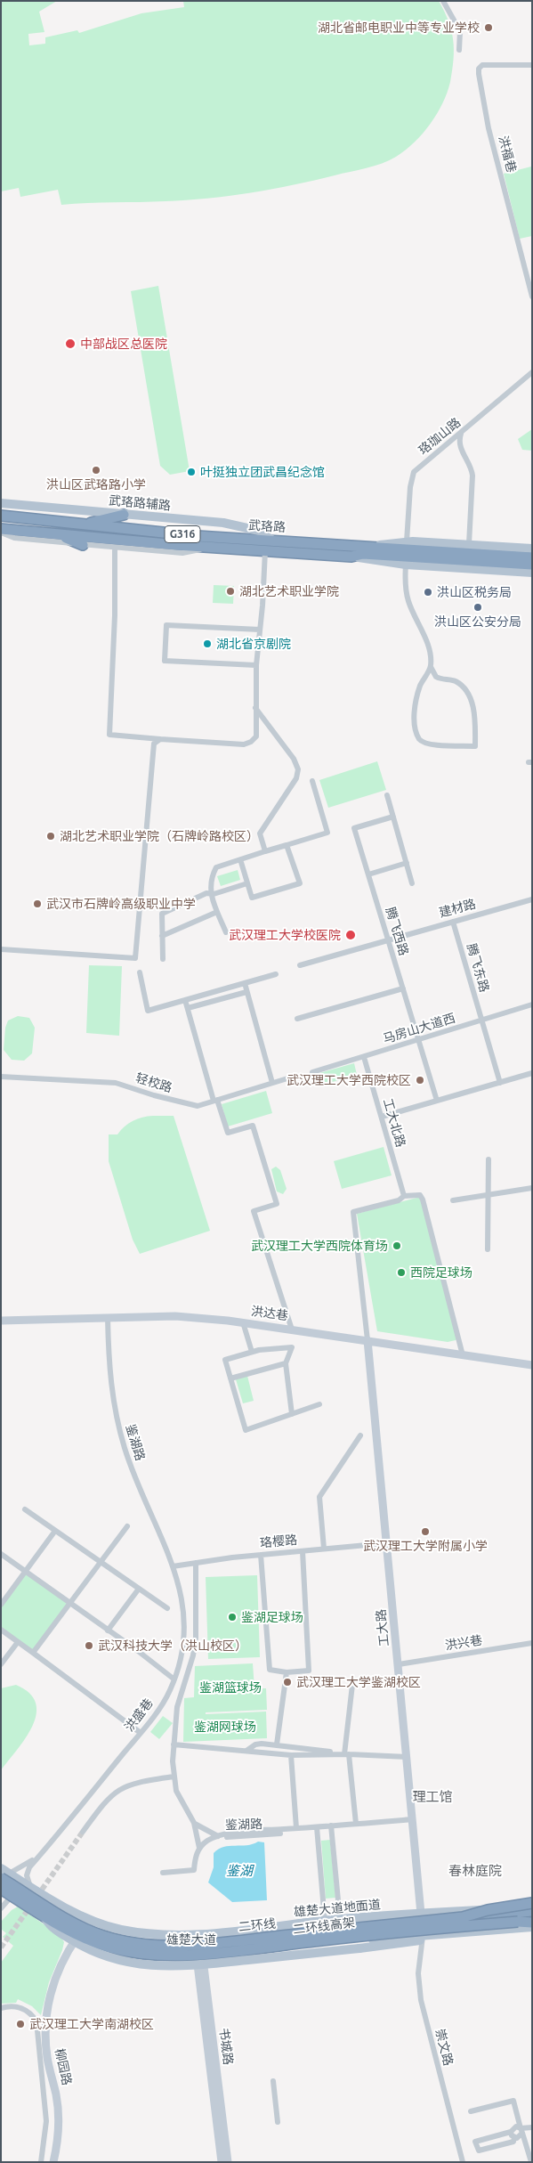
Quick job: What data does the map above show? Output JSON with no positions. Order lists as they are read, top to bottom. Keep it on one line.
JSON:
{"streets":{"highway":["武珞路","G316","二环线","二环线高架"],"main road":["武珞路辅路","雄楚大道地面道","雄楚大道"],"street":["洪福巷","珞珈山路","建材路","腾飞西路","腾飞东路","马房山大道西","轻校路","工大北路","洪达巷","鉴湖路","珞樱路","工大路","洪兴巷","洪盛巷","书城路","崇文路","柳园路"]},"crossings":[["武珞路辅路","武珞路"],["建材路","腾飞西路"],["建材路","腾飞东路"],["腾飞西路","马房山大道西"],["腾飞东路","马房山大道西"],["马房山大道西","工大北路"],["洪达巷","鉴湖路"],["洪达巷","工大路"],["鉴湖路","珞樱路"],["鉴湖路","工大路"],["鉴湖路","洪盛巷"],["珞樱路","工大路"],["珞樱路","洪盛巷"],["工大路","洪兴巷"],["工大路","雄楚大道地面道"],["洪盛巷","雄楚大道地面道"],["洪盛巷","二环线"],["雄楚大道地面道","二环线"],["雄楚大道地面道","书城路"],["二环线高架","雄楚大道"],["雄楚大道","书城路"],["雄楚大道","崇文路"],["雄楚大道","柳园路"]],"districts":["理工馆","春林庭院"],"water":["鉴湖"],"parks":["鉴湖篮球场","鉴湖网球场"],"places":["湖北省邮电职业中等专业学校","中部战区总医院","洪山区武珞路小学","叶挺独立团武昌纪念馆","湖北艺术职业学院","洪山区税务局","洪山区公安分局","湖北省京剧院","湖北艺术职业学院（石牌岭路校区）","武汉市石牌岭高级职业中学","武汉理工大学校医院","武汉理工大学西院校区","武汉理工大学西院体育场","西院足球场","武汉理工大学附属小学","鉴湖足球场","武汉科技大学（洪山校区）","武汉理工大学鉴湖校区","武汉理工大学南湖校区"]}
